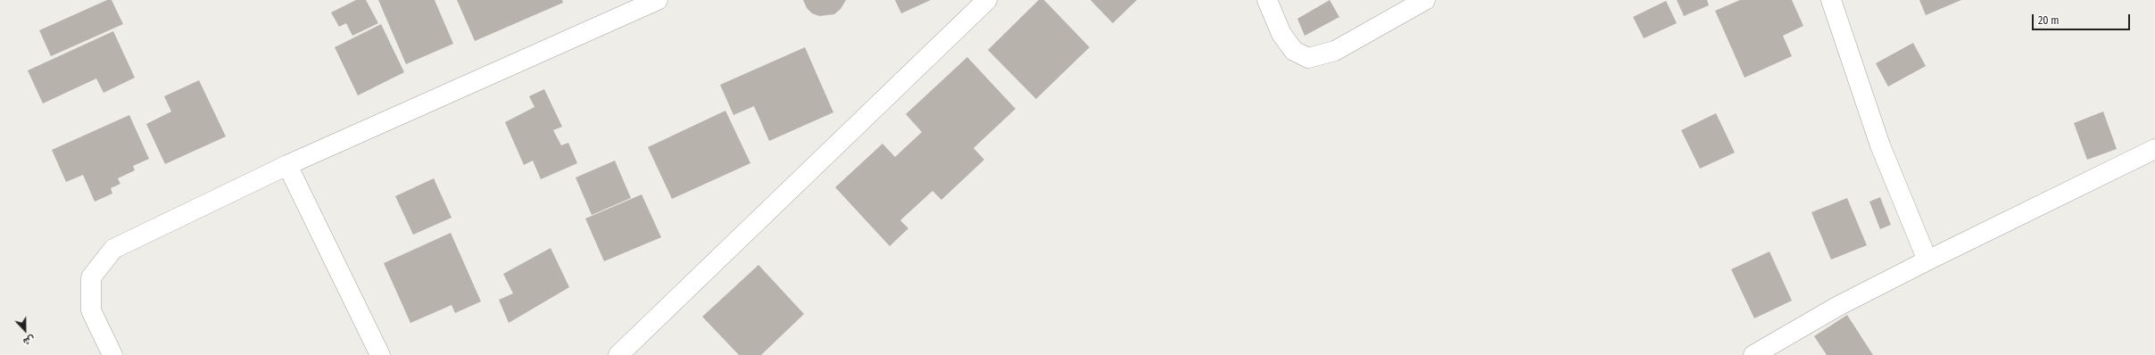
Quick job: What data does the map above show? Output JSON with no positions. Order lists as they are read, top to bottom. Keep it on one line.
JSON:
{"scale_bar":"20 m","north":"bottom"}
